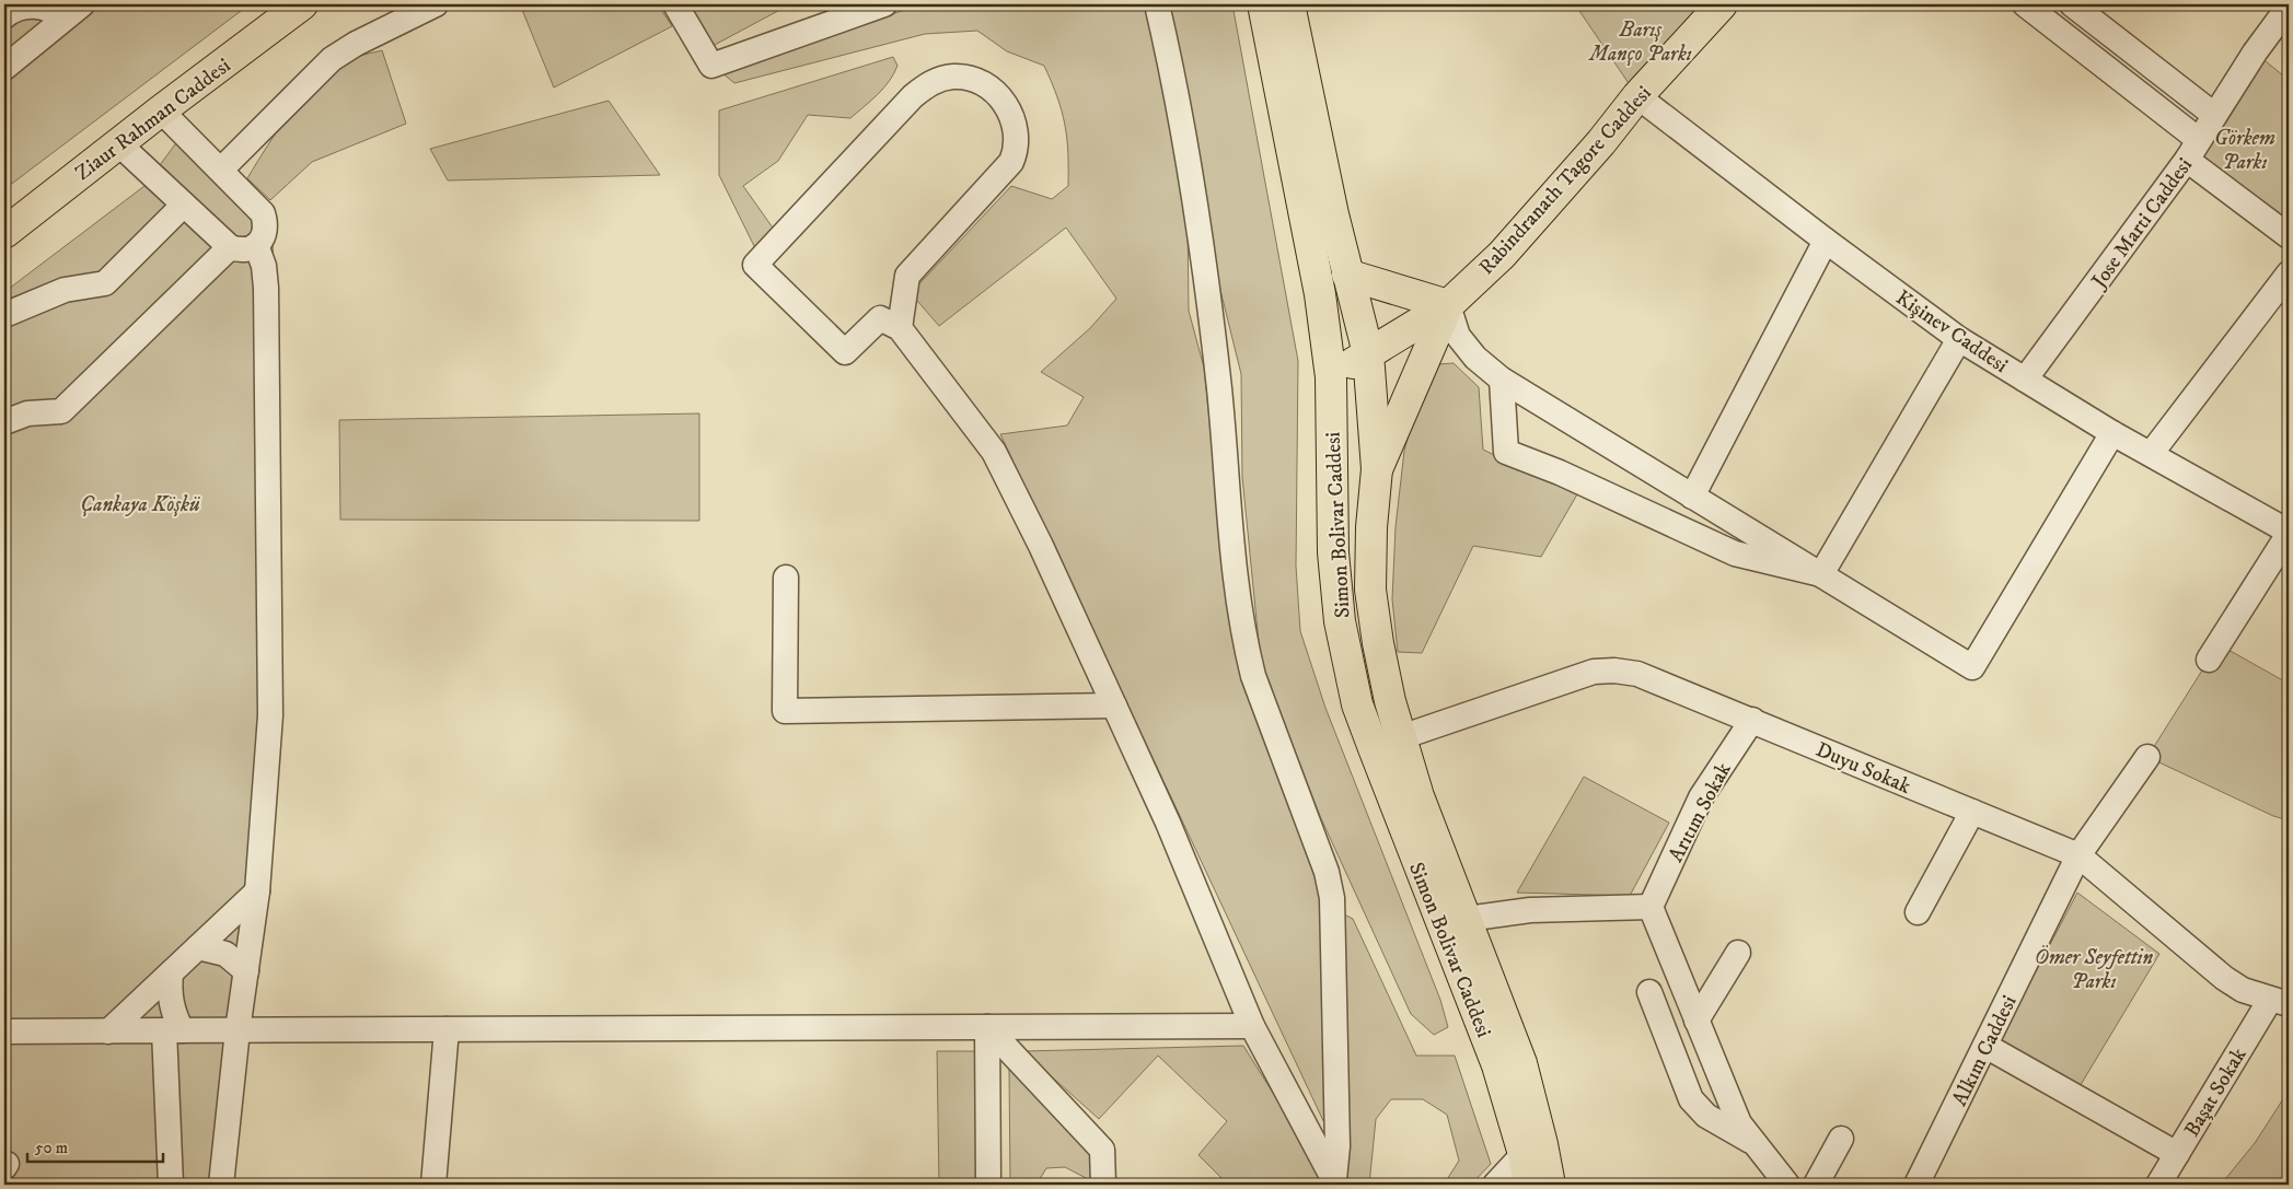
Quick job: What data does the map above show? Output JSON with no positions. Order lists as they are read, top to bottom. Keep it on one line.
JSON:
{"streets":{"main road":["Ziaur Rahman Caddesi","Rabindranath Tagore Caddesi","Simon Bolivar Caddesi"],"street":["Jose Marti Caddesi","Kişinev Caddesi","Duyu Sokak","Arıtım Sokak","Alkım Caddesi","Başat Sokak"]},"crossings":[["Rabindranath Tagore Caddesi","Kişinev Caddesi"],["Rabindranath Tagore Caddesi","Simon Bolivar Caddesi"],["Jose Marti Caddesi","Kişinev Caddesi"],["Simon Bolivar Caddesi","Duyu Sokak"],["Duyu Sokak","Arıtım Sokak"],["Duyu Sokak","Alkım Caddesi"],["Duyu Sokak","Başat Sokak"]],"parks":["Barış Manço Parkı","Görkem Parkı","Çankaya Köşkü","Ömer Seyfettin Parkı"],"scale_bar":"50 m"}
